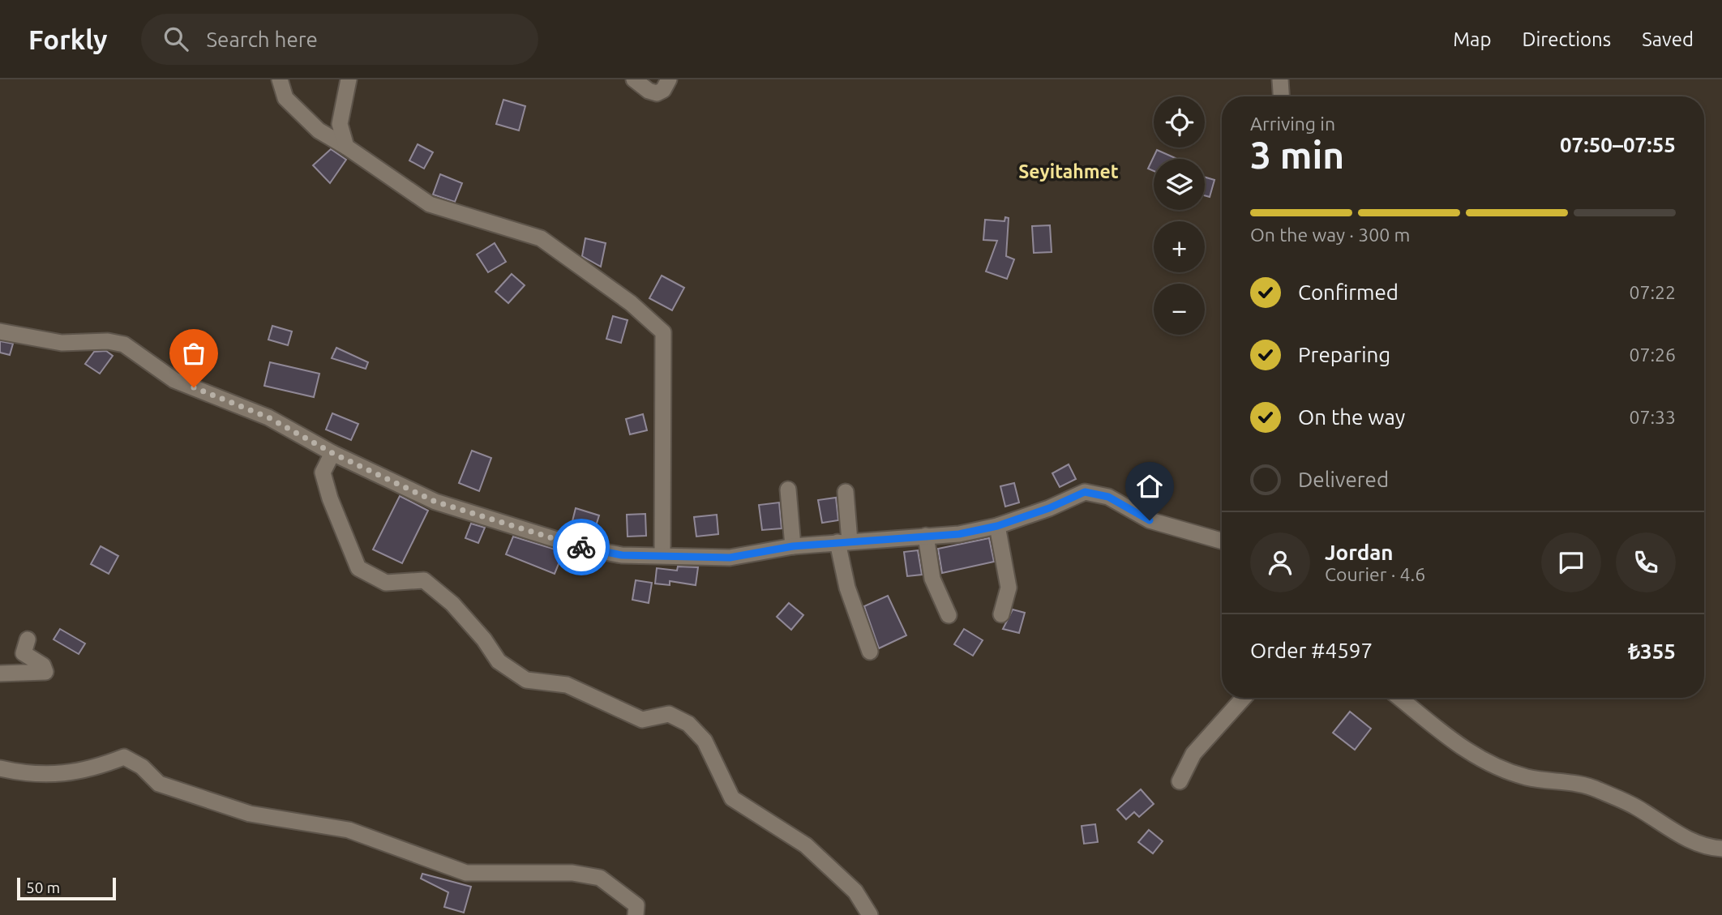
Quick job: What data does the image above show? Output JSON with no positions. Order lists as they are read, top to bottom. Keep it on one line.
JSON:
{"districts":["Seyitahmet"],"scale_bar":"50 m","page":{"header":"Forkly","search":"Search here","nav":["Map","Directions","Saved"],"map_buttons":["+","−"],"heading":["3 min","Arriving in","07:50–07:55"],"panel":["Jordan","Courier · 4.6","Order #4597","₺355"],"bar":"On the way · 300 m","list":[["Confirmed","07:22"],["Preparing","07:26"],["On the way","07:33"],"Delivered"],"scale":"50 m"}}
